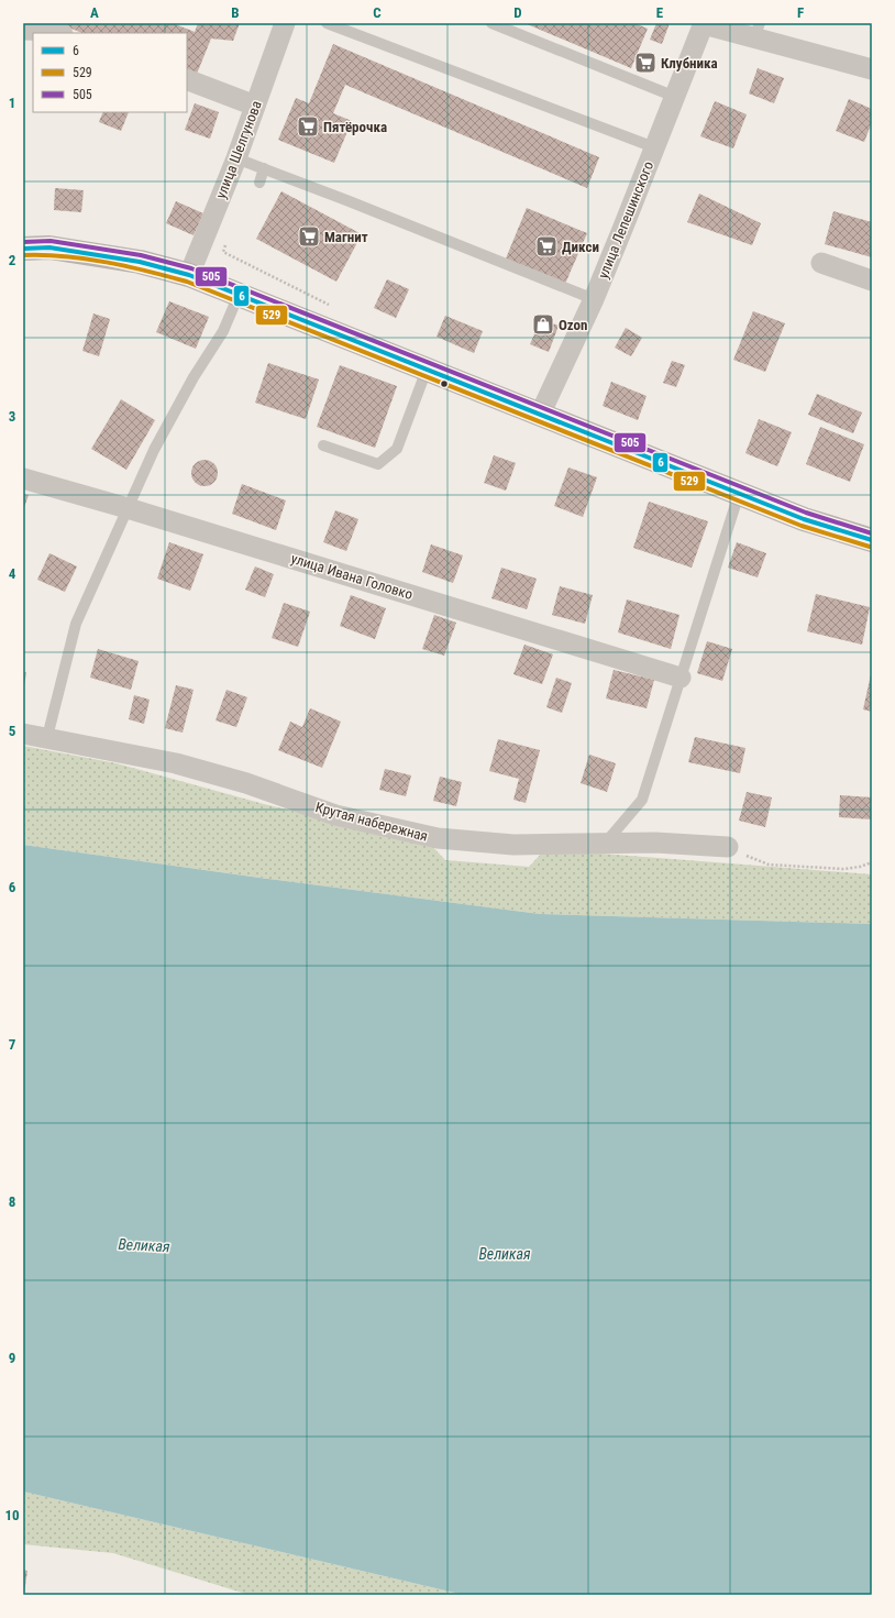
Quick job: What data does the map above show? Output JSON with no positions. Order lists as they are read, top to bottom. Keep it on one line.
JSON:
{"streets":{"street":["улица Шелгунова","улица Лепешинского","улица Ивана Головко","Крутая набережная"]},"water":["Великая"],"places":{"supermarket":["Клубника","Пятёрочка","Магнит","Дикси"],"shop":["Ozon"]},"lines":["transit line 505","transit line 6","transit line 529"],"legend":["6","529","505"],"grid":{"columns":["A","B","C","D","E","F"],"rows":["1","2","3","4","5","6","7","8","9","10"]}}
